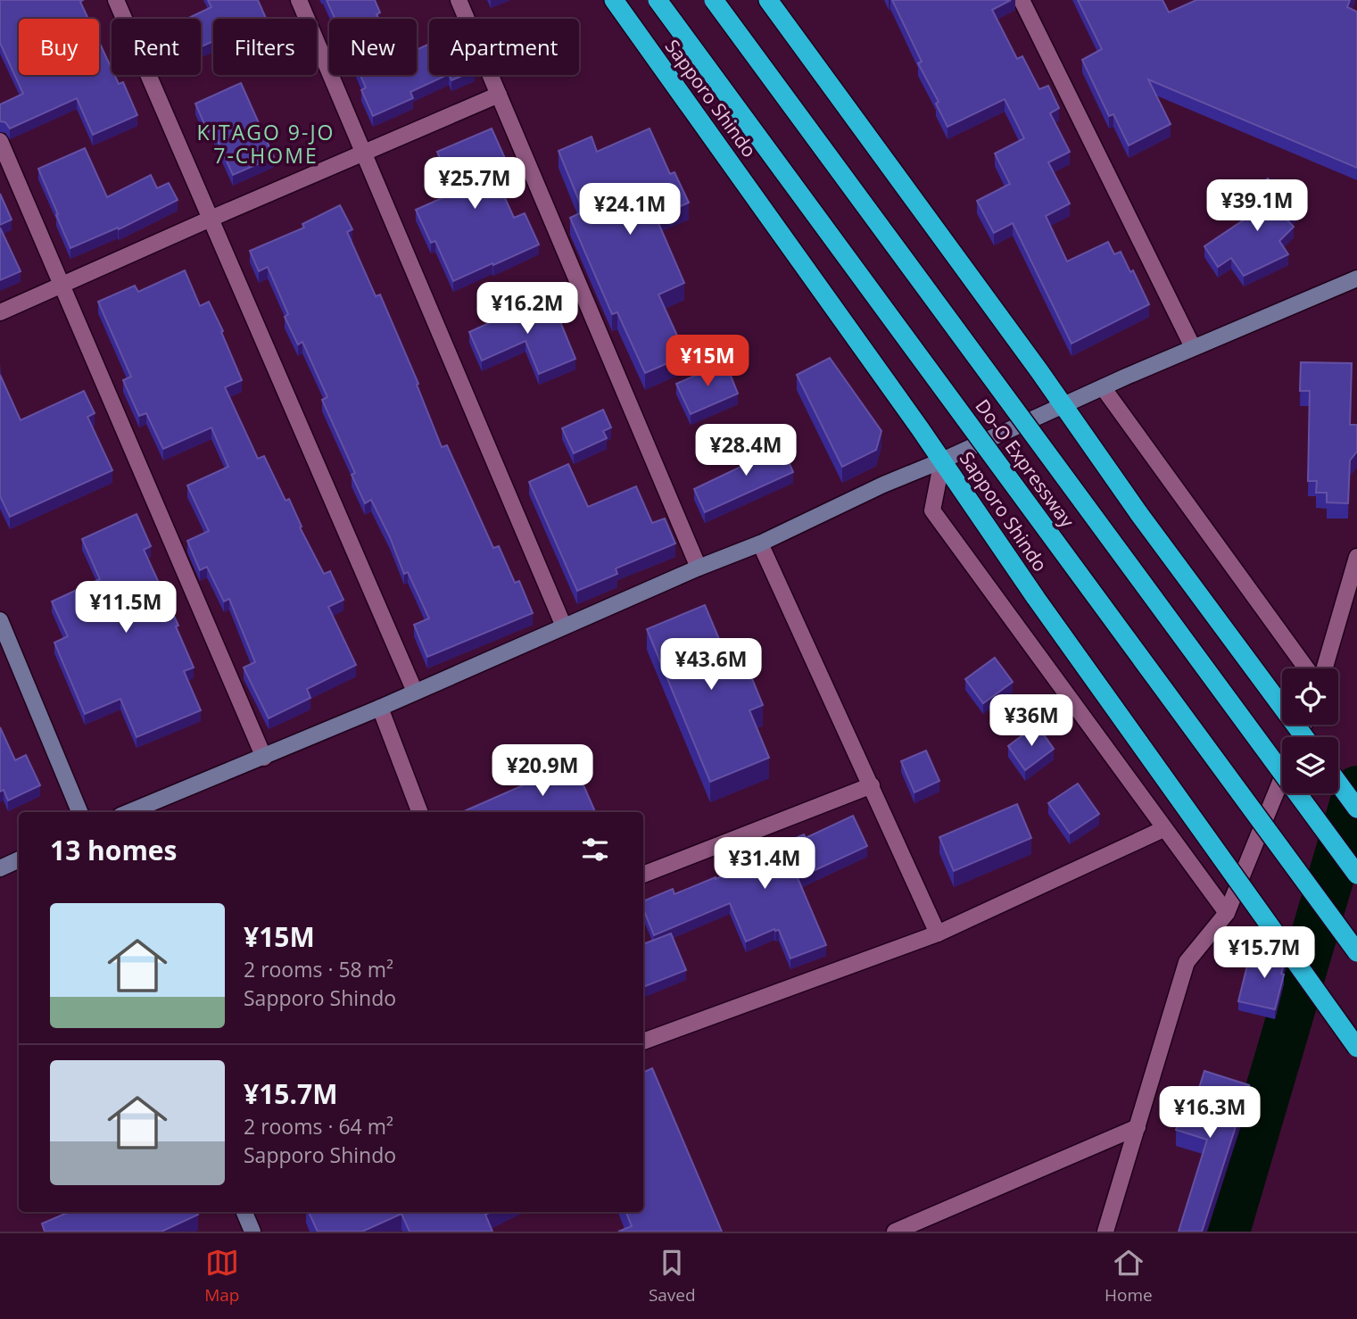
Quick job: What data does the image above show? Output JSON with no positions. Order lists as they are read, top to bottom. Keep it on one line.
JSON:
{"streets":{"highway":["Sapporo Shindo","Do-O Expressway"]},"districts":["KITAGO 9-JO 7-CHOME"],"page":{"chip":["Buy","Rent","Filters","New","Apartment"],"price":["¥25.7M","¥39.1M","¥24.1M","¥16.2M","¥15M","¥28.4M","¥11.5M","¥43.6M","¥36M","¥20.9M","¥31.4M","¥15.7M","¥16.3M"],"heading":"13 homes","list":[{"name":"¥15M","note":"2 rooms · 58 m² · Sapporo Shindo"},{"name":"¥15.7M","note":"2 rooms · 64 m² · Sapporo Shindo"}],"tabs":["Map","Saved","Home"]}}
